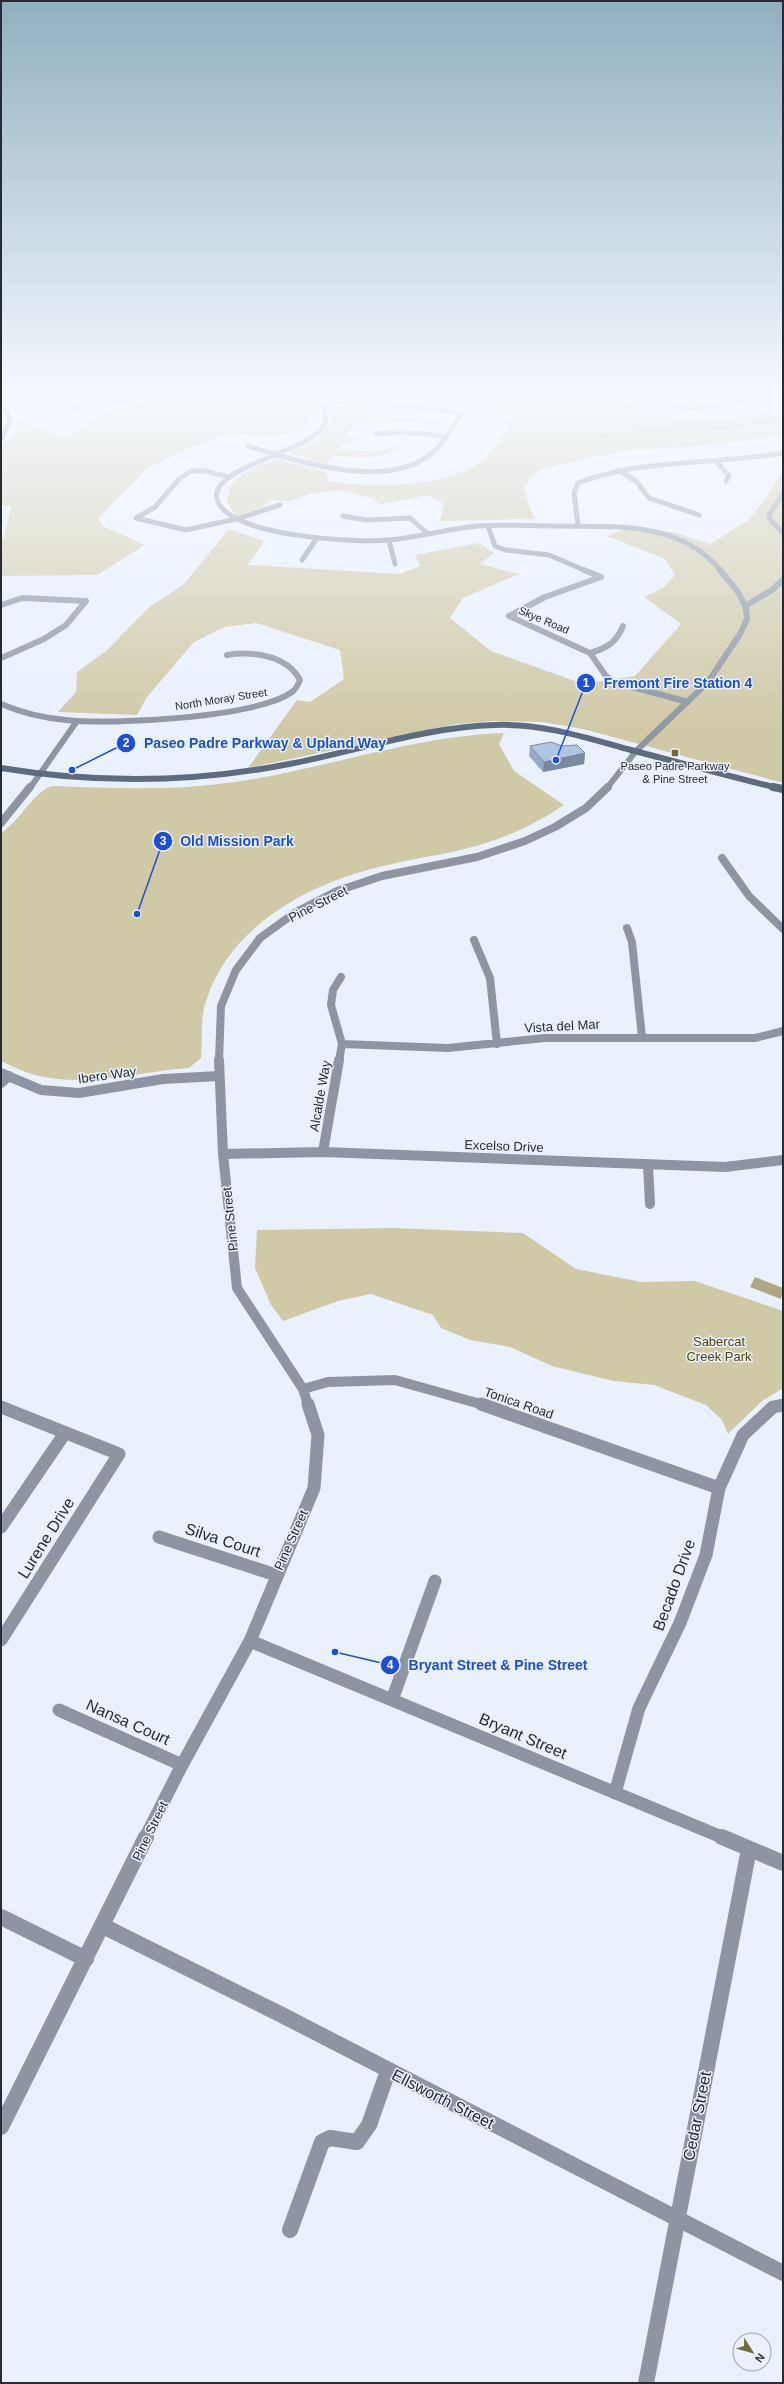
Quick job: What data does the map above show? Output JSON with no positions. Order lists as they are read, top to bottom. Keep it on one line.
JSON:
{"streets":{"street":["Skye Road","North Moray Street","Pine Street","Vista del Mar","Ibero Way","Alcalde Way","Excelso Drive","Tonica Road","Lurene Drive","Silva Court","Becado Drive","Nansa Court","Bryant Street","Ellsworth Street","Cedar Street"]},"crossings":[["Skye Road","Pine Street"],["Pine Street","Ibero Way"],["Pine Street","Excelso Drive"],["Pine Street","Tonica Road"],["Pine Street","Silva Court"],["Pine Street","Nansa Court"],["Pine Street","Bryant Street"],["Pine Street","Ellsworth Street"],["Vista del Mar","Alcalde Way"],["Alcalde Way","Excelso Drive"],["Tonica Road","Becado Drive"],["Becado Drive","Bryant Street"],["Bryant Street","Cedar Street"],["Ellsworth Street","Cedar Street"]],"parks":["Sabercat Creek Park"],"places":{"transit":["Paseo Padre Parkway & Pine Street"],"other":["Fremont Fire Station 4","Paseo Padre Parkway & Upland Way","Old Mission Park","Bryant Street & Pine Street"]},"north":"bottom right"}
